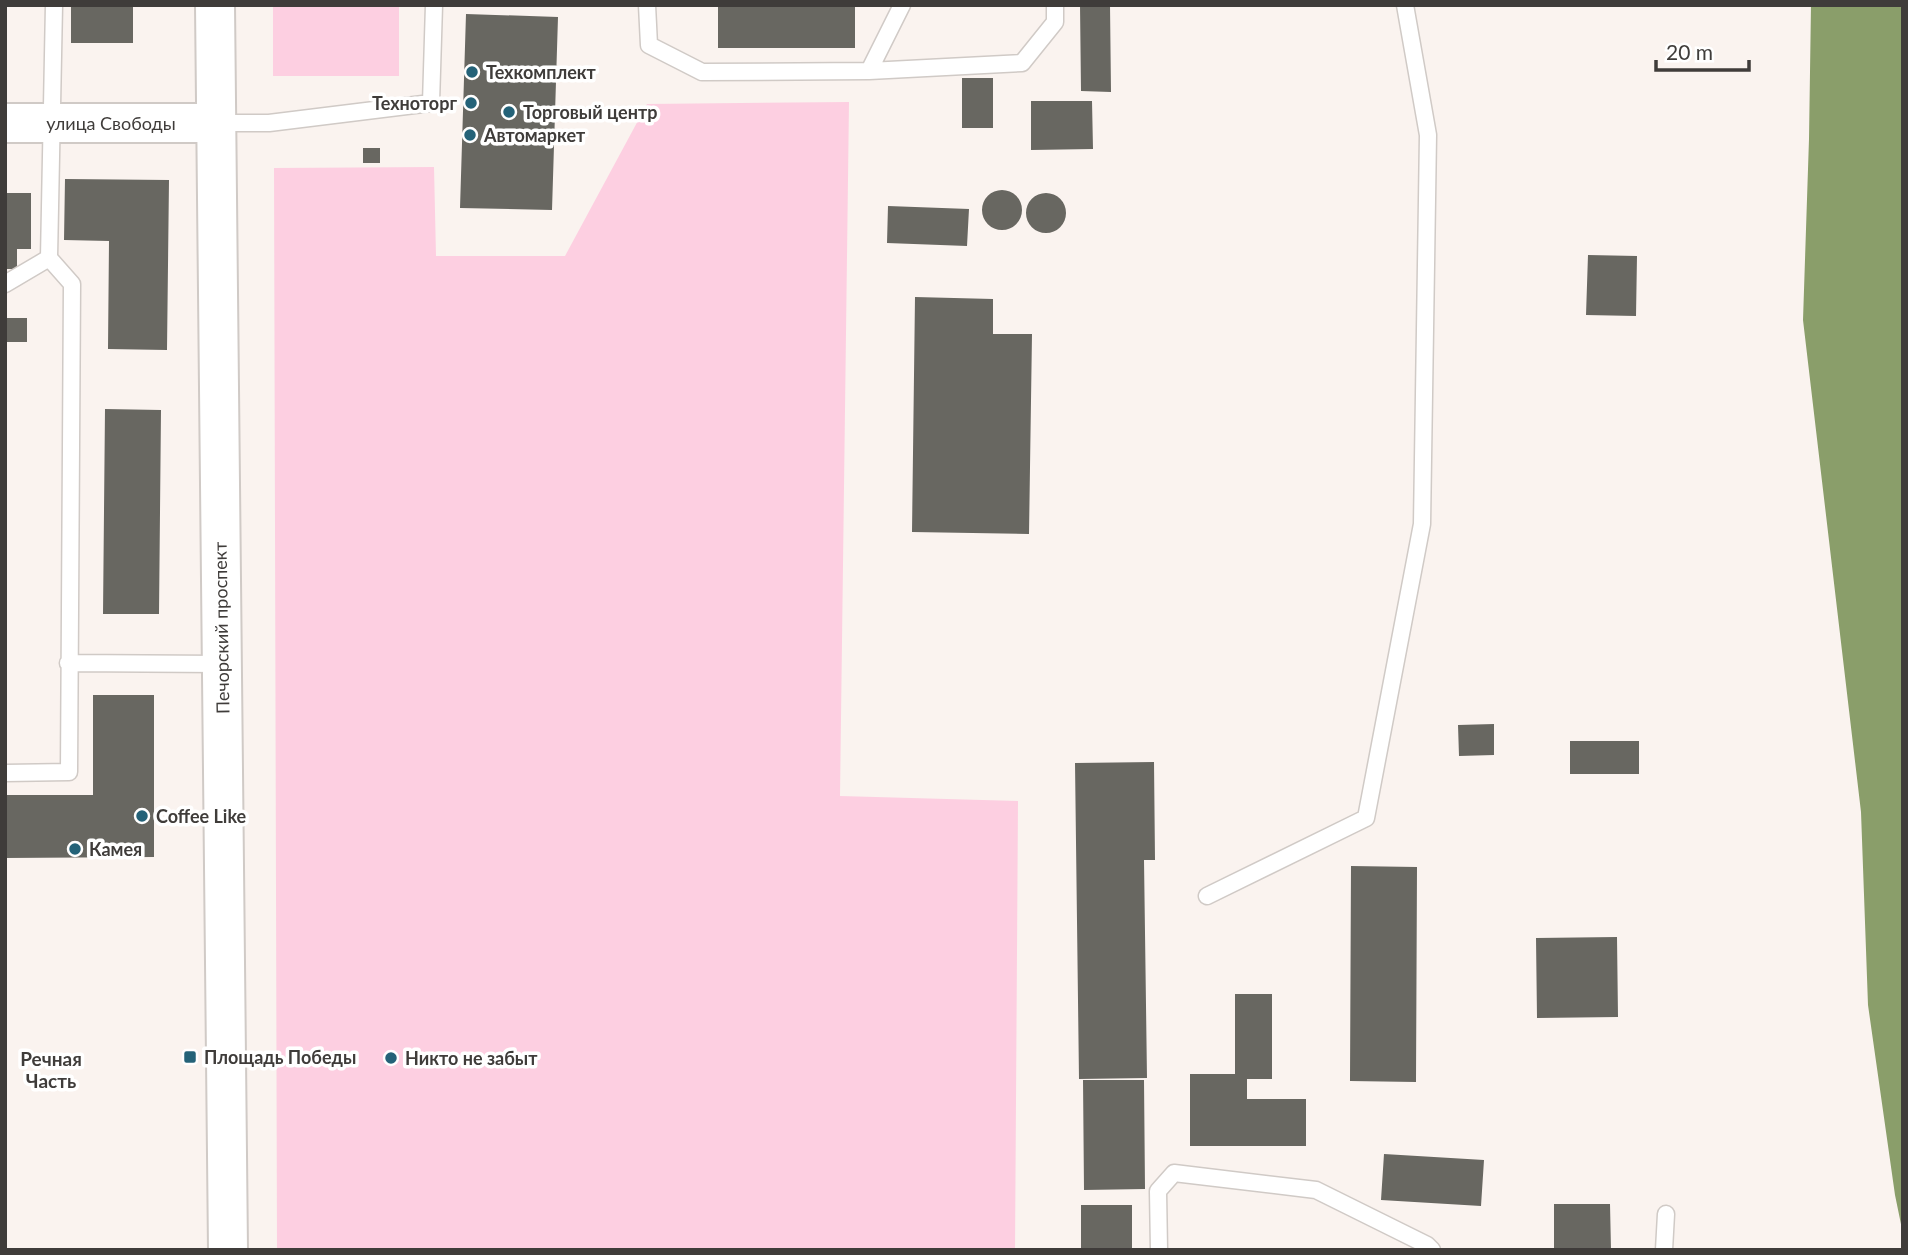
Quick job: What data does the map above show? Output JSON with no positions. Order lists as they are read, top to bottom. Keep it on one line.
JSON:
{"streets":{"main road":["улица Свободы","Печорский проспект"]},"crossings":[["улица Свободы","Печорский проспект"]],"districts":["Речная Часть"],"places":{"other":["Техкомплект","Техноторг","Торговый центр","Автомаркет","Coffee Like","Камея","Никто не забыт"],"transit":["Площадь Победы"]},"scale_bar":"20 m"}
